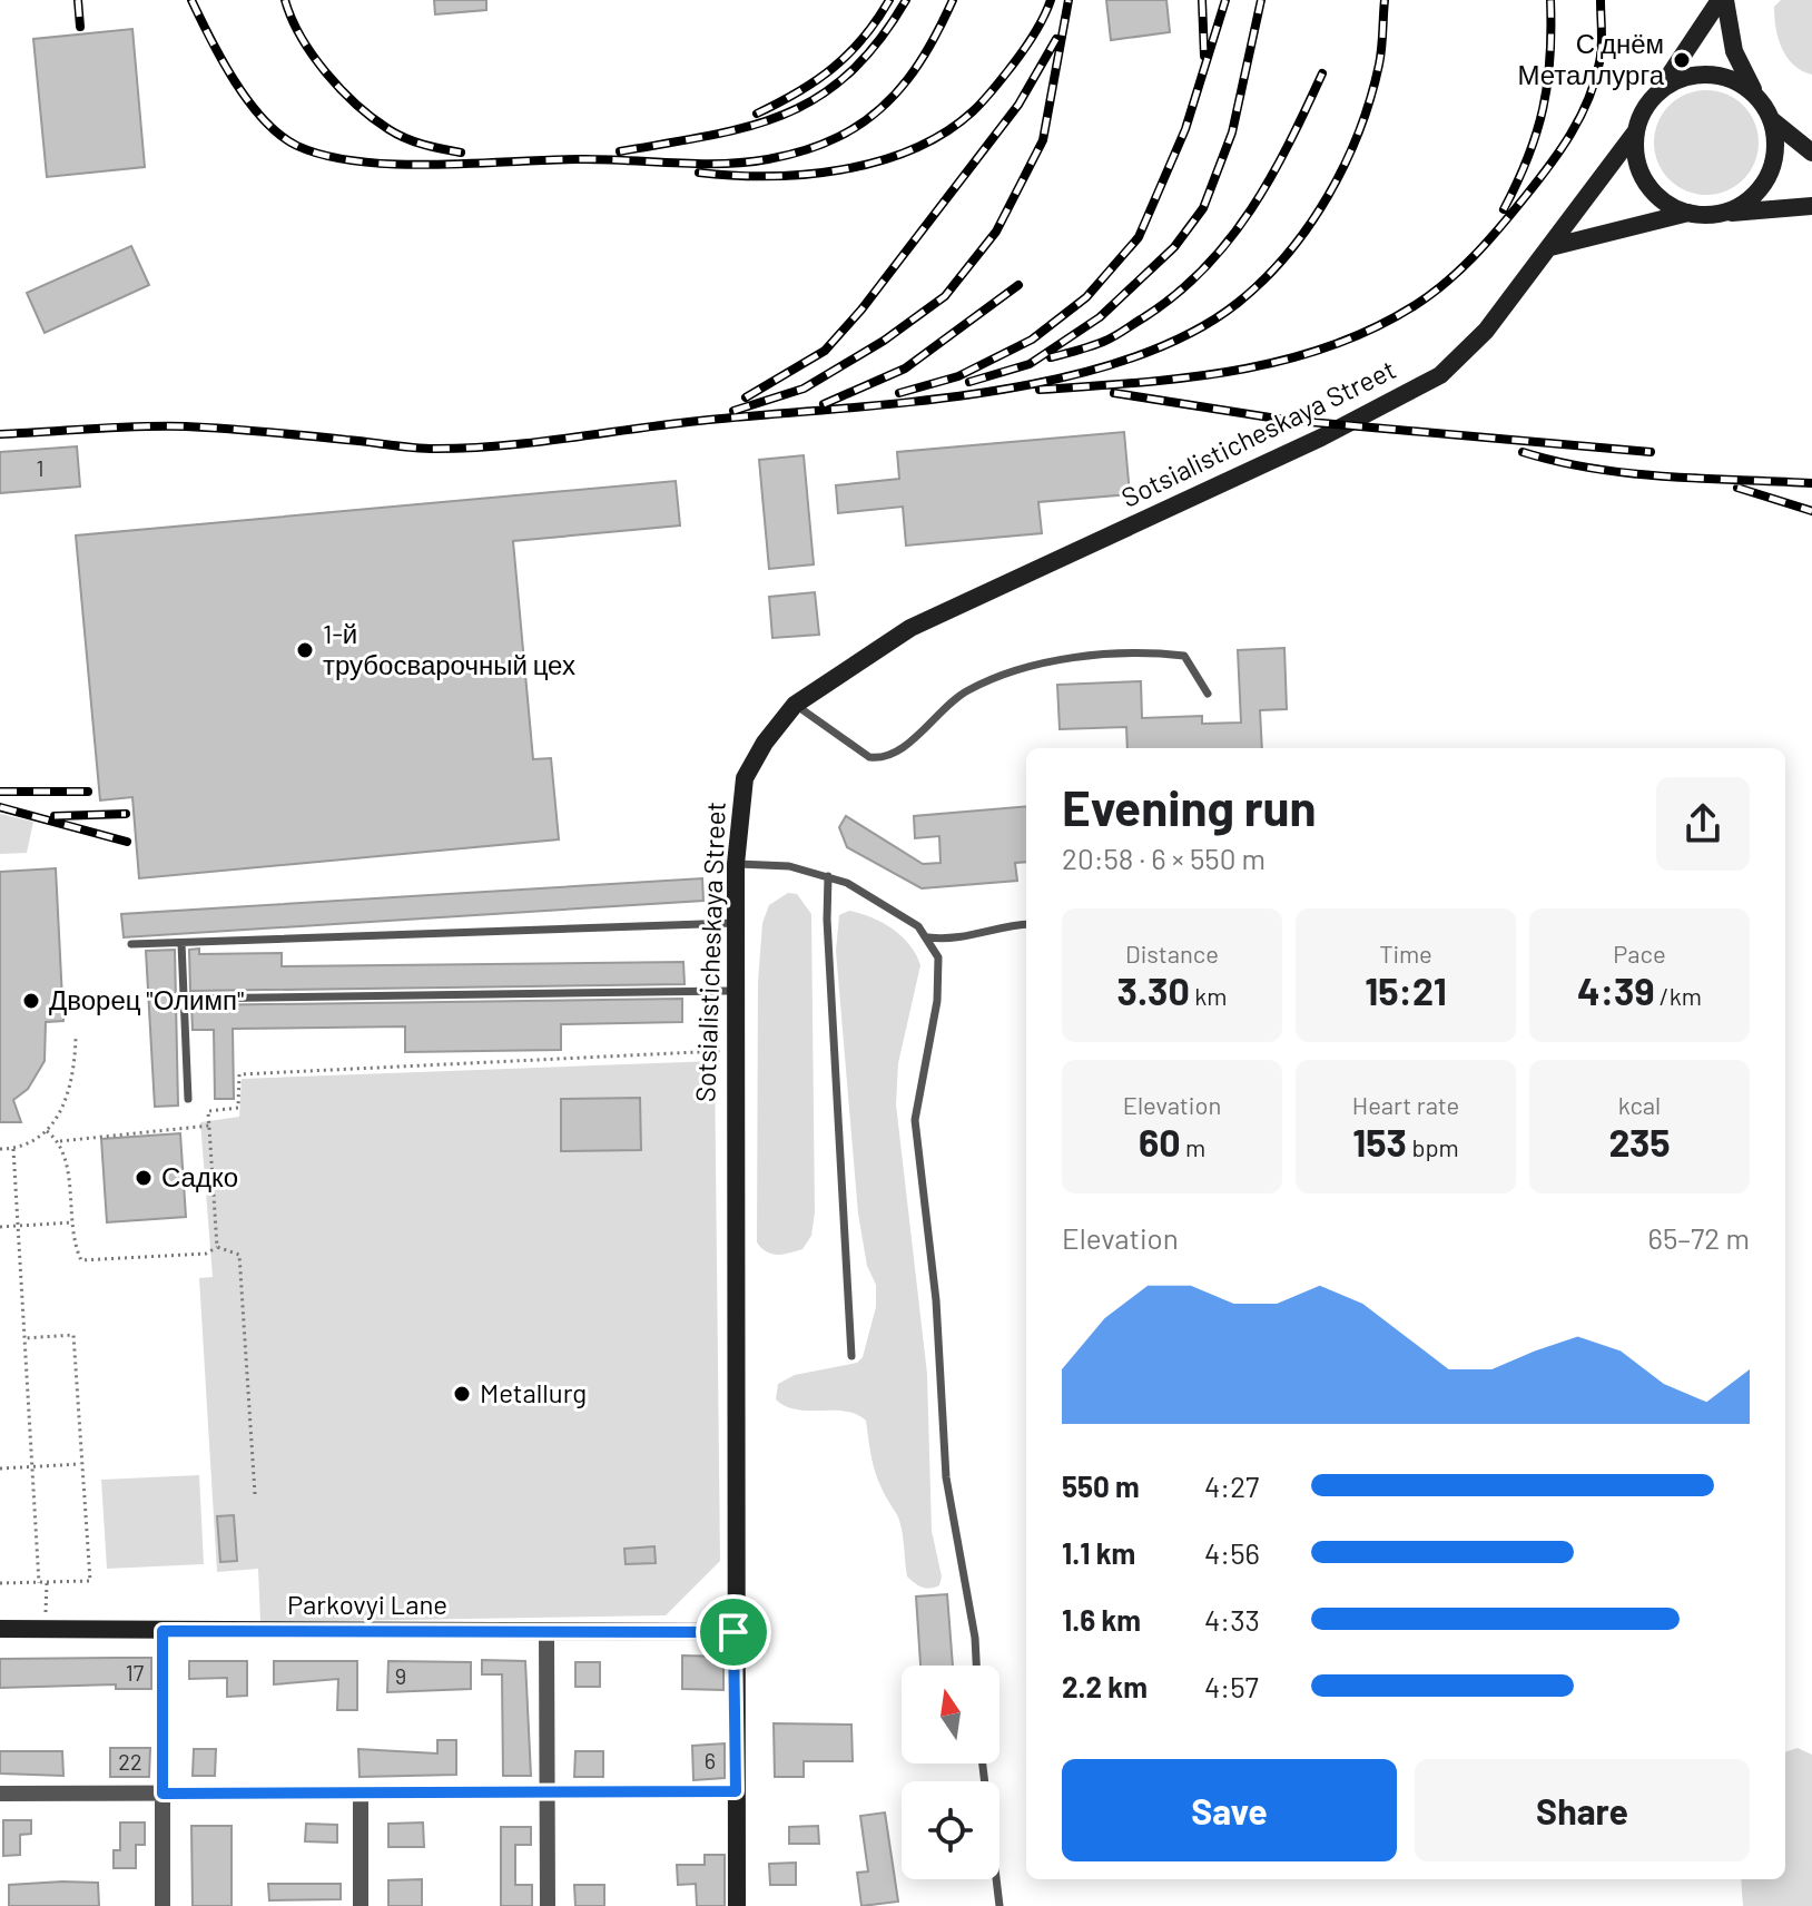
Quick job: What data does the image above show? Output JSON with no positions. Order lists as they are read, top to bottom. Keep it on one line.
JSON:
{"streets":{"street":["Sotsialisticheskaya Street","Parkovyi Lane"]},"crossings":[["Sotsialisticheskaya Street","Parkovyi Lane"]],"places":["С днём Металлурга","1-й трубосварочный цех","Дворец \"Олимп\"","Садко","Metallurg"],"house_numbers":["1","17","9","6","22"],"north":"top","page":{"heading":["Evening run","20:58 · 6 × 550 m"],"stats":[["Distance","3.30 km"],["Time","15:21"],["Pace","4:39 /km"],["Elevation","60 m"],["Heart rate","153 bpm"],["kcal","235"]],"chart":["Elevation","65–72 m"],"list":[{"name":"550 m","note":"4:27"},{"name":"1.1 km","note":"4:56"},{"name":"1.6 km","note":"4:33"},{"name":"2.2 km","note":"4:57"}],"buttons":["Save","Share"]}}
